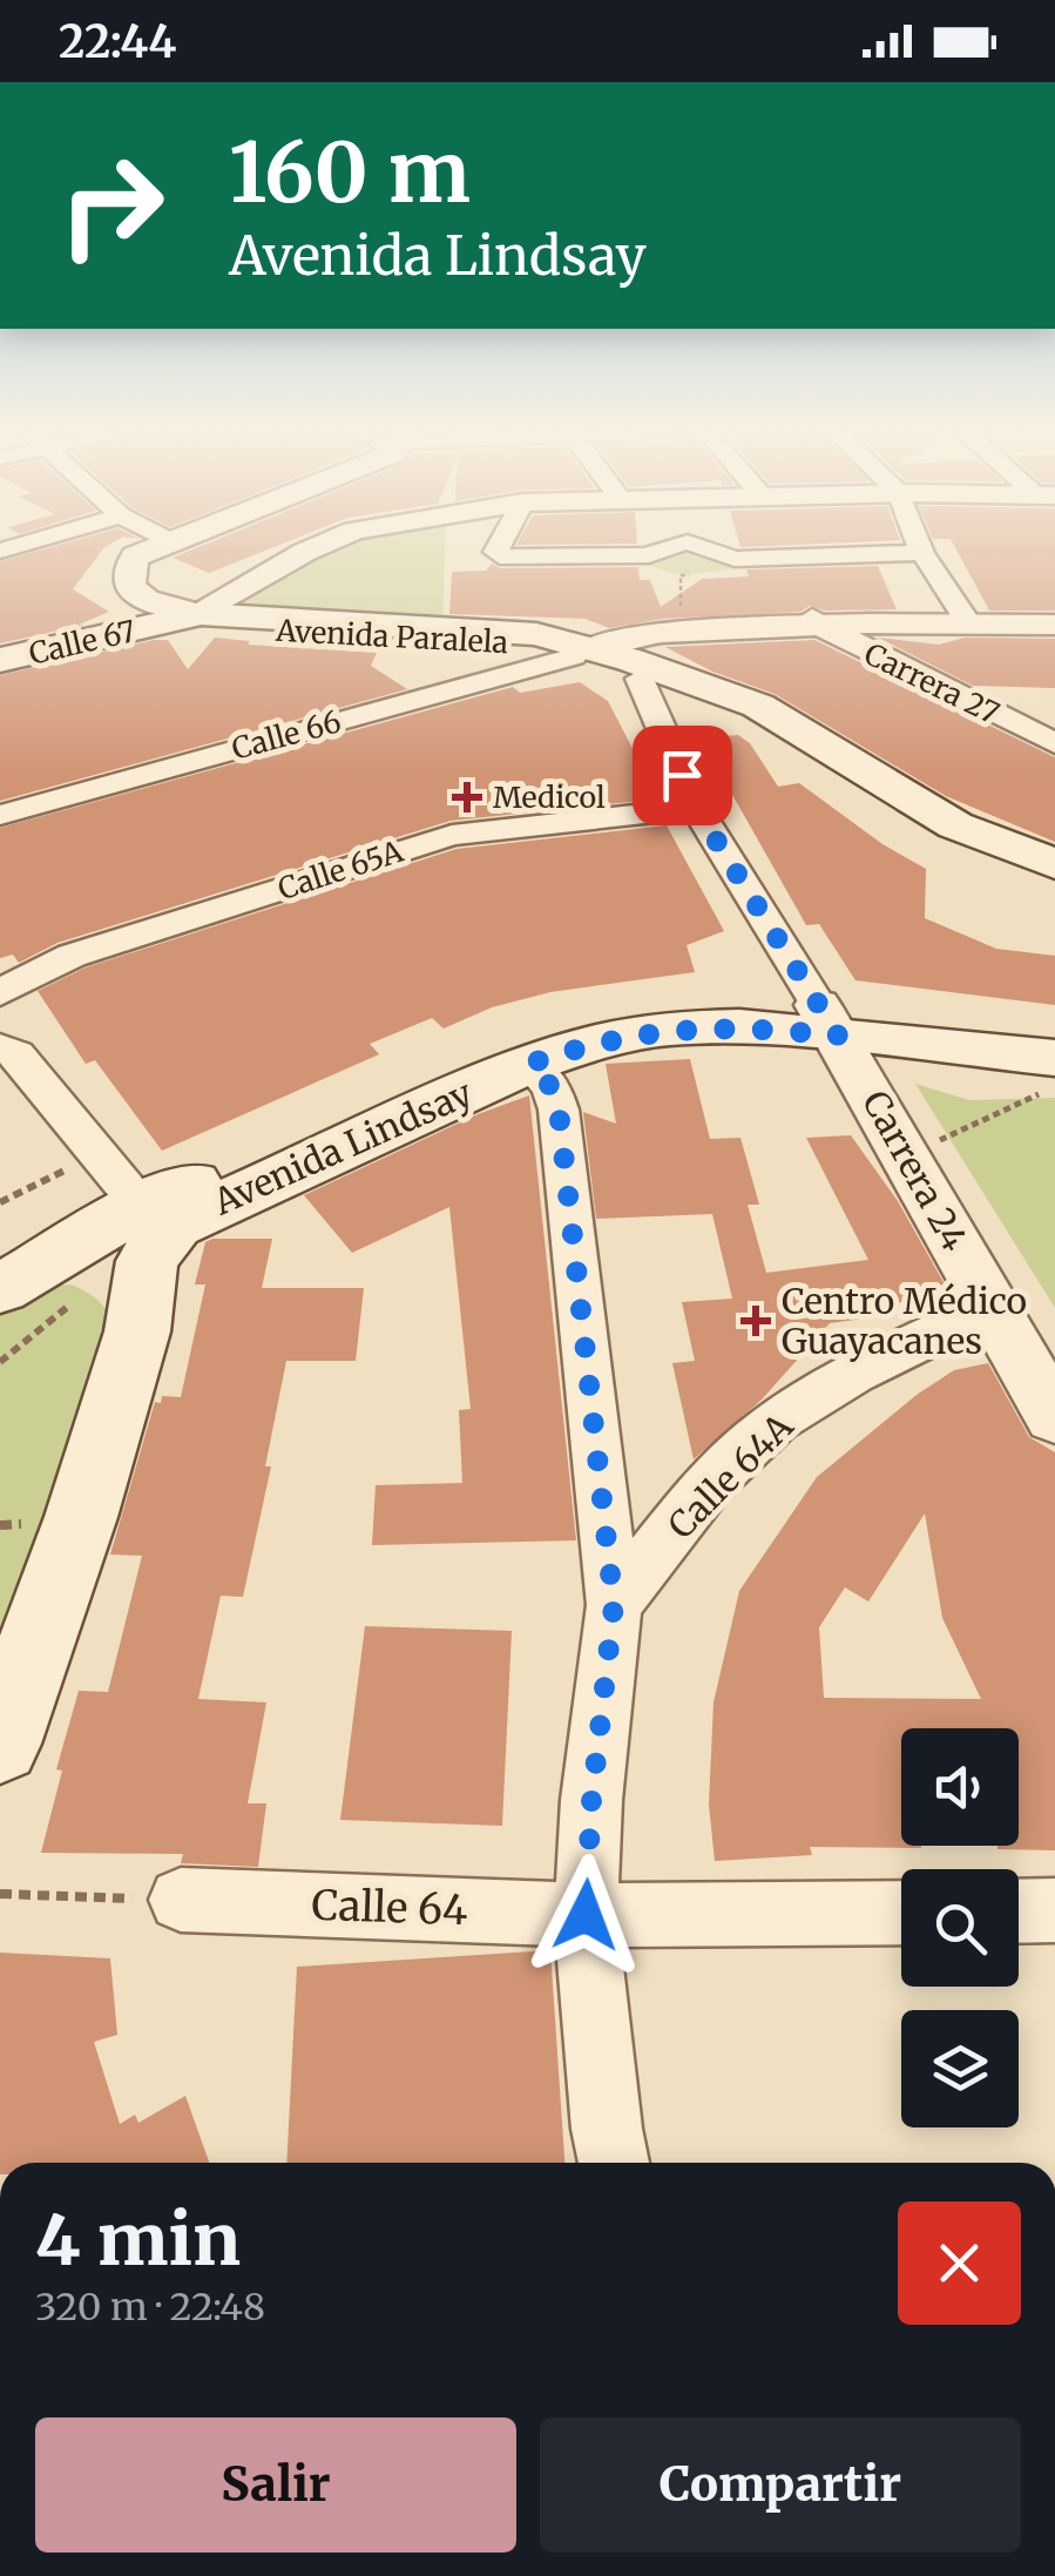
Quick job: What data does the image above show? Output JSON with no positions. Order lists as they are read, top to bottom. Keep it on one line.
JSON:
{"streets":{"main road":["Avenida Paralela","Calle 67","Avenida Lindsay"],"street":["Carrera 27","Calle 66","Calle 65A","Carrera 24","Calle 64A","Calle 64"]},"crossings":[["Avenida Paralela","Calle 67"],["Avenida Paralela","Calle 66"],["Avenida Paralela","Carrera 24"],["Carrera 27","Calle 66"],["Calle 65A","Carrera 24"],["Avenida Lindsay","Carrera 24"],["Carrera 24","Calle 64A"]],"places":{"health":["Medicol","Centro Médico Guayacanes"]},"page":{"status":"22:44","turn":["160 m","Avenida Lindsay"],"heading":["4 min","320 m · 22:48"],"buttons":["Salir","Compartir"]}}
